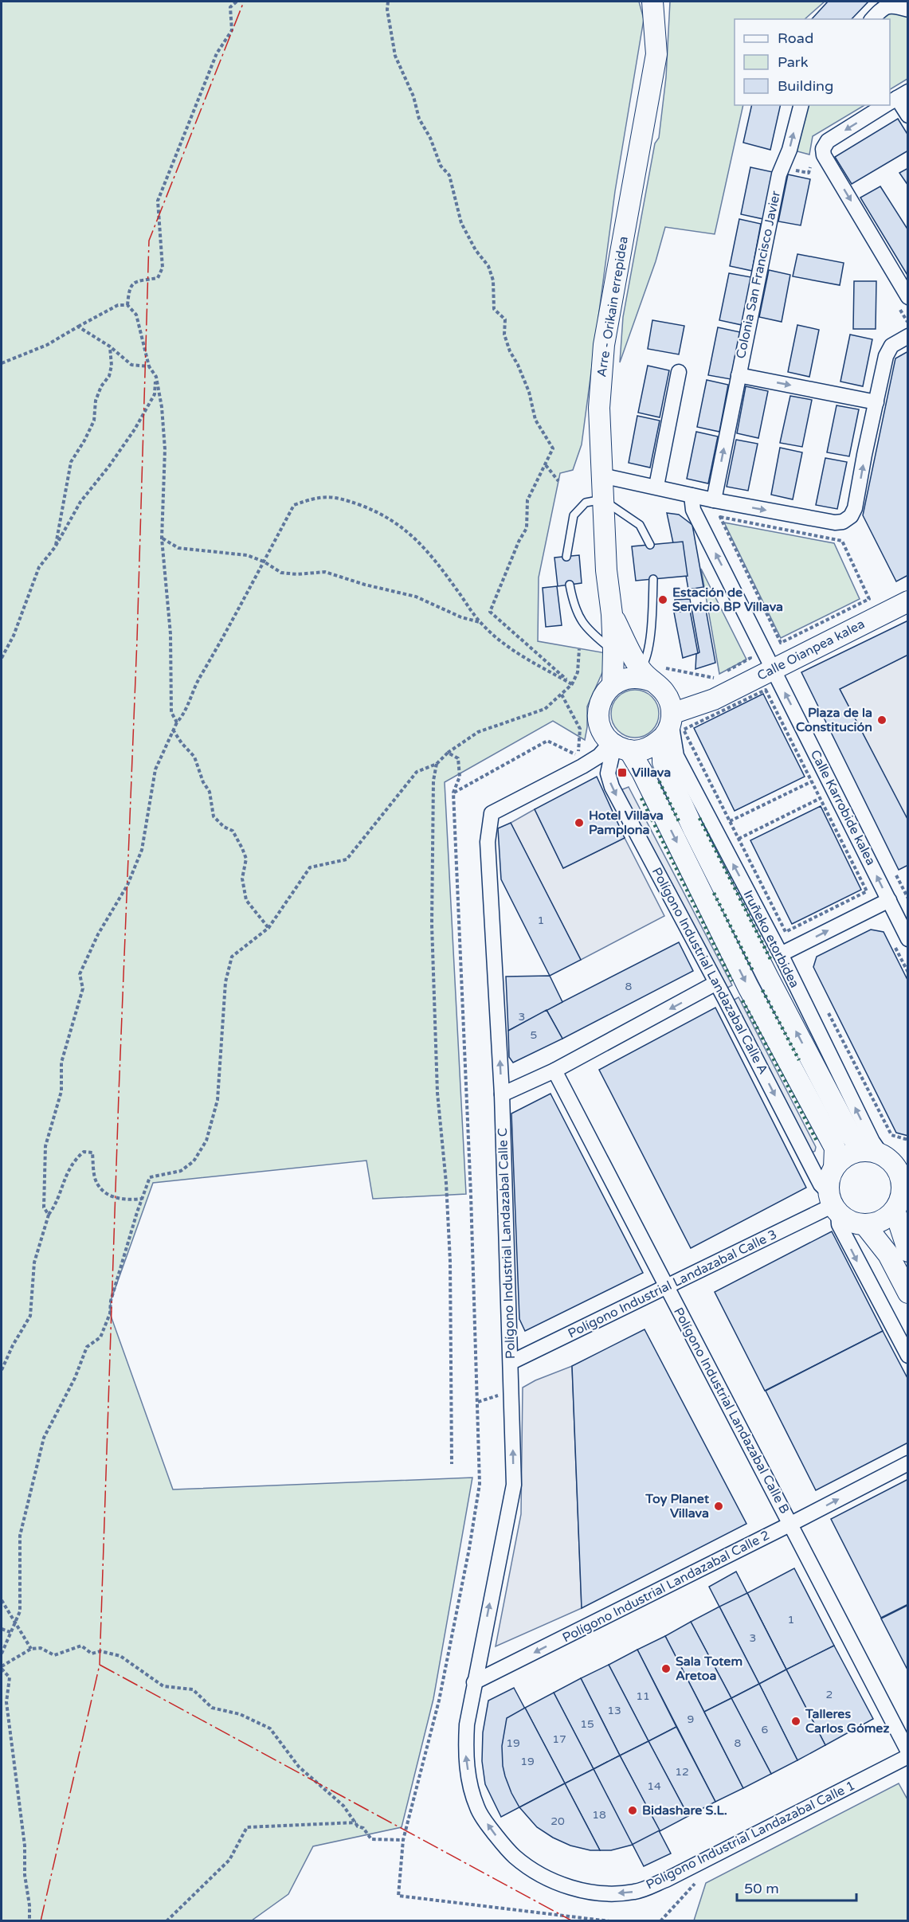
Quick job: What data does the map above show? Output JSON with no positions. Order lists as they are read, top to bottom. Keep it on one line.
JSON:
{"streets":{"main road":["Arre - Orikain errepidea","Calle Oianpea kalea","Iruñeko etorbidea"],"street":["Colonia San Francisco Javier","Calle Karrobide kalea","Polígono Industrial Landazabal Calle A","Polígono Industrial Landazabal Calle C","Polígono Industrial Landazabal Calle 3","Polígono Industrial Landazabal Calle B","Polígono Industrial Landazabal Calle 2","Polígono Industrial Landazabal Calle 1"]},"crossings":[["Arre - Orikain errepidea","Calle Oianpea kalea"],["Arre - Orikain errepidea","Iruñeko etorbidea"],["Arre - Orikain errepidea","Polígono Industrial Landazabal Calle A"],["Arre - Orikain errepidea","Polígono Industrial Landazabal Calle C"],["Calle Oianpea kalea","Calle Karrobide kalea"],["Calle Oianpea kalea","Iruñeko etorbidea"],["Calle Oianpea kalea","Polígono Industrial Landazabal Calle A"],["Calle Oianpea kalea","Polígono Industrial Landazabal Calle C"],["Iruñeko etorbidea","Polígono Industrial Landazabal Calle A"],["Iruñeko etorbidea","Polígono Industrial Landazabal Calle C"],["Iruñeko etorbidea","Polígono Industrial Landazabal Calle 3"],["Polígono Industrial Landazabal Calle A","Polígono Industrial Landazabal Calle C"],["Polígono Industrial Landazabal Calle A","Polígono Industrial Landazabal Calle 3"],["Polígono Industrial Landazabal Calle C","Polígono Industrial Landazabal Calle 3"],["Polígono Industrial Landazabal Calle C","Polígono Industrial Landazabal Calle 2"],["Polígono Industrial Landazabal Calle C","Polígono Industrial Landazabal Calle 1"],["Polígono Industrial Landazabal Calle 3","Polígono Industrial Landazabal Calle B"],["Polígono Industrial Landazabal Calle B","Polígono Industrial Landazabal Calle 2"]],"one_way":["Calle Karrobide kalea","Iruñeko etorbidea","Polígono Industrial Landazabal Calle A","Polígono Industrial Landazabal Calle C","Polígono Industrial Landazabal Calle 1"],"places":{"other":["Estación de Servicio BP Villava","Plaza de la Constitución","Hotel Villava Pamplona","Toy Planet Villava","Sala Totem Aretoa","Talleres Carlos Gómez","Bidashare S.L."],"transit":["Villava"]},"house_numbers":["1","8","3","5","1","3","2","11","13","9","15","6","17","19","8","19","12","14","18","20"],"legend":["Road","Park","Building"],"scale_bar":"50 m"}
